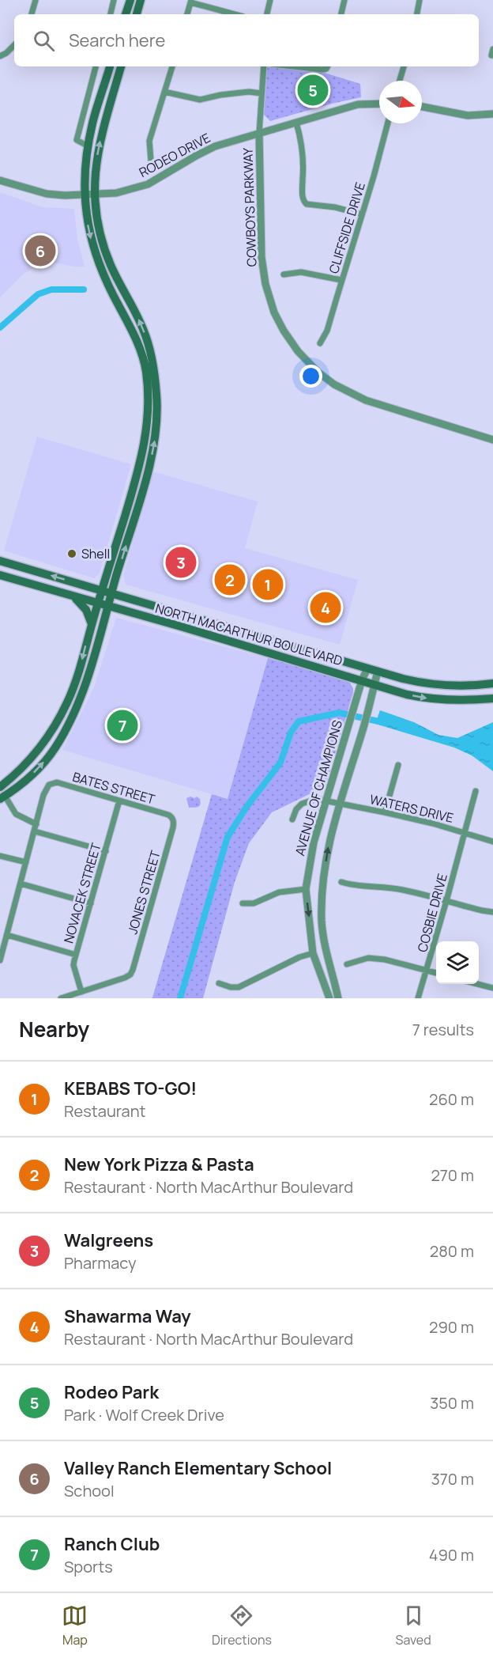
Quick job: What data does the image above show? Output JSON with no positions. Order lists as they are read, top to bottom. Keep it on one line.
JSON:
{"streets":{"main road":["NORTH MACARTHUR BOULEVARD"],"street":["RODEO DRIVE","COWBOYS PARKWAY","CLIFFSIDE DRIVE","BATES STREET","AVENUE OF CHAMPIONS","WATERS DRIVE","JONES STREET","NOVACEK STREET","COSBIE DRIVE"]},"crossings":[["RODEO DRIVE","COWBOYS PARKWAY"],["NORTH MACARTHUR BOULEVARD","AVENUE OF CHAMPIONS"],["BATES STREET","JONES STREET"],["BATES STREET","NOVACEK STREET"],["AVENUE OF CHAMPIONS","WATERS DRIVE"],["WATERS DRIVE","COSBIE DRIVE"],["JONES STREET","NOVACEK STREET"]],"places":["Shell"],"north":"right","page":{"search":"Search here","pins":["5","6","3","2","1","4","7"],"heading":["Nearby","7 results"],"list":[{"mark":"1","name":"KEBABS TO-GO!","note":"Restaurant","value":"260 m"},{"mark":"2","name":"New York Pizza & Pasta","note":"Restaurant · North MacArthur Boulevard","value":"270 m"},{"mark":"3","name":"Walgreens","note":"Pharmacy","value":"280 m"},{"mark":"4","name":"Shawarma Way","note":"Restaurant · North MacArthur Boulevard","value":"290 m"},{"mark":"5","name":"Rodeo Park","note":"Park · Wolf Creek Drive","value":"350 m"},{"mark":"6","name":"Valley Ranch Elementary School","note":"School","value":"370 m"},{"mark":"7","name":"Ranch Club","note":"Sports","value":"490 m"}],"nav":["Map","Directions","Saved"]}}
